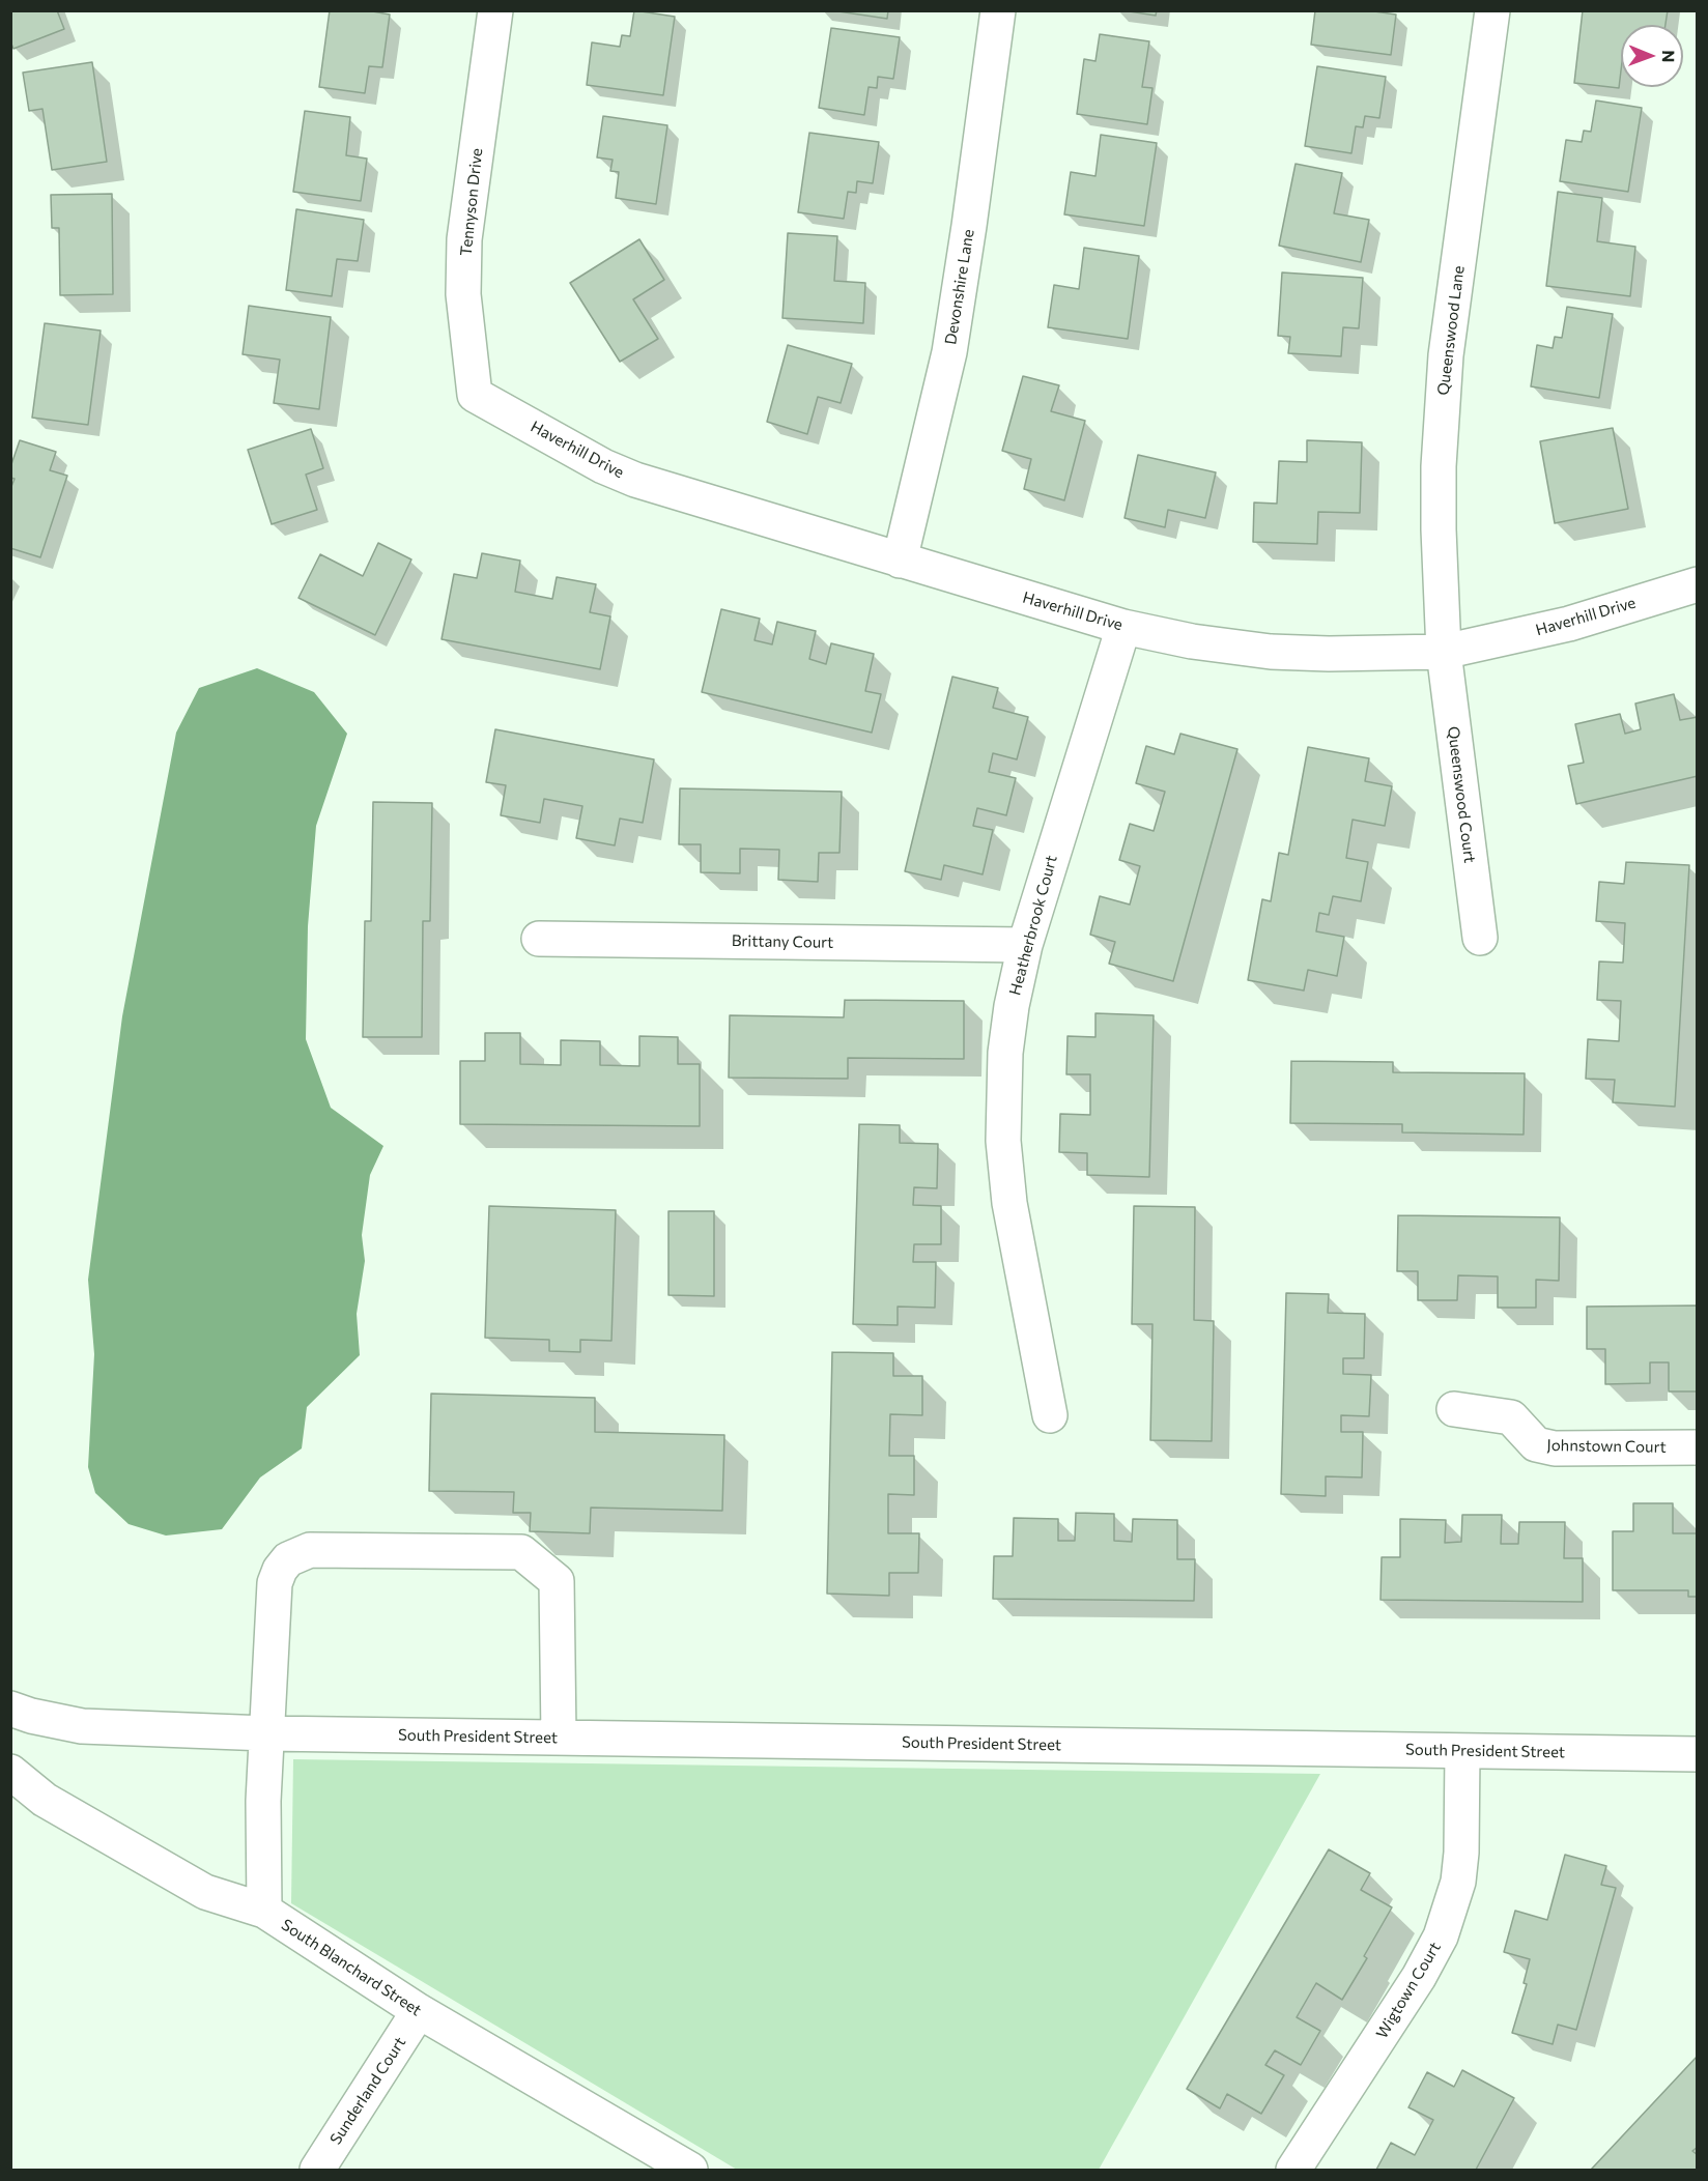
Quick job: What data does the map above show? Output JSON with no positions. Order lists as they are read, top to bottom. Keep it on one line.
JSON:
{"streets":{"street":["Tennyson Drive","Devonshire Lane","Queenswood Lane","Haverhill Drive","Queenswood Court","Heatherbrook Court","Brittany Court","Johnstown Court","South President Street","South Blanchard Street","Wigtown Court","Sunderland Court"]},"crossings":[["Tennyson Drive","Haverhill Drive"],["Devonshire Lane","Haverhill Drive"],["Queenswood Lane","Haverhill Drive"],["Queenswood Lane","Queenswood Court"],["Haverhill Drive","Queenswood Court"],["Haverhill Drive","Heatherbrook Court"],["Heatherbrook Court","Brittany Court"],["South President Street","Wigtown Court"],["South Blanchard Street","Sunderland Court"]],"north":"right"}
